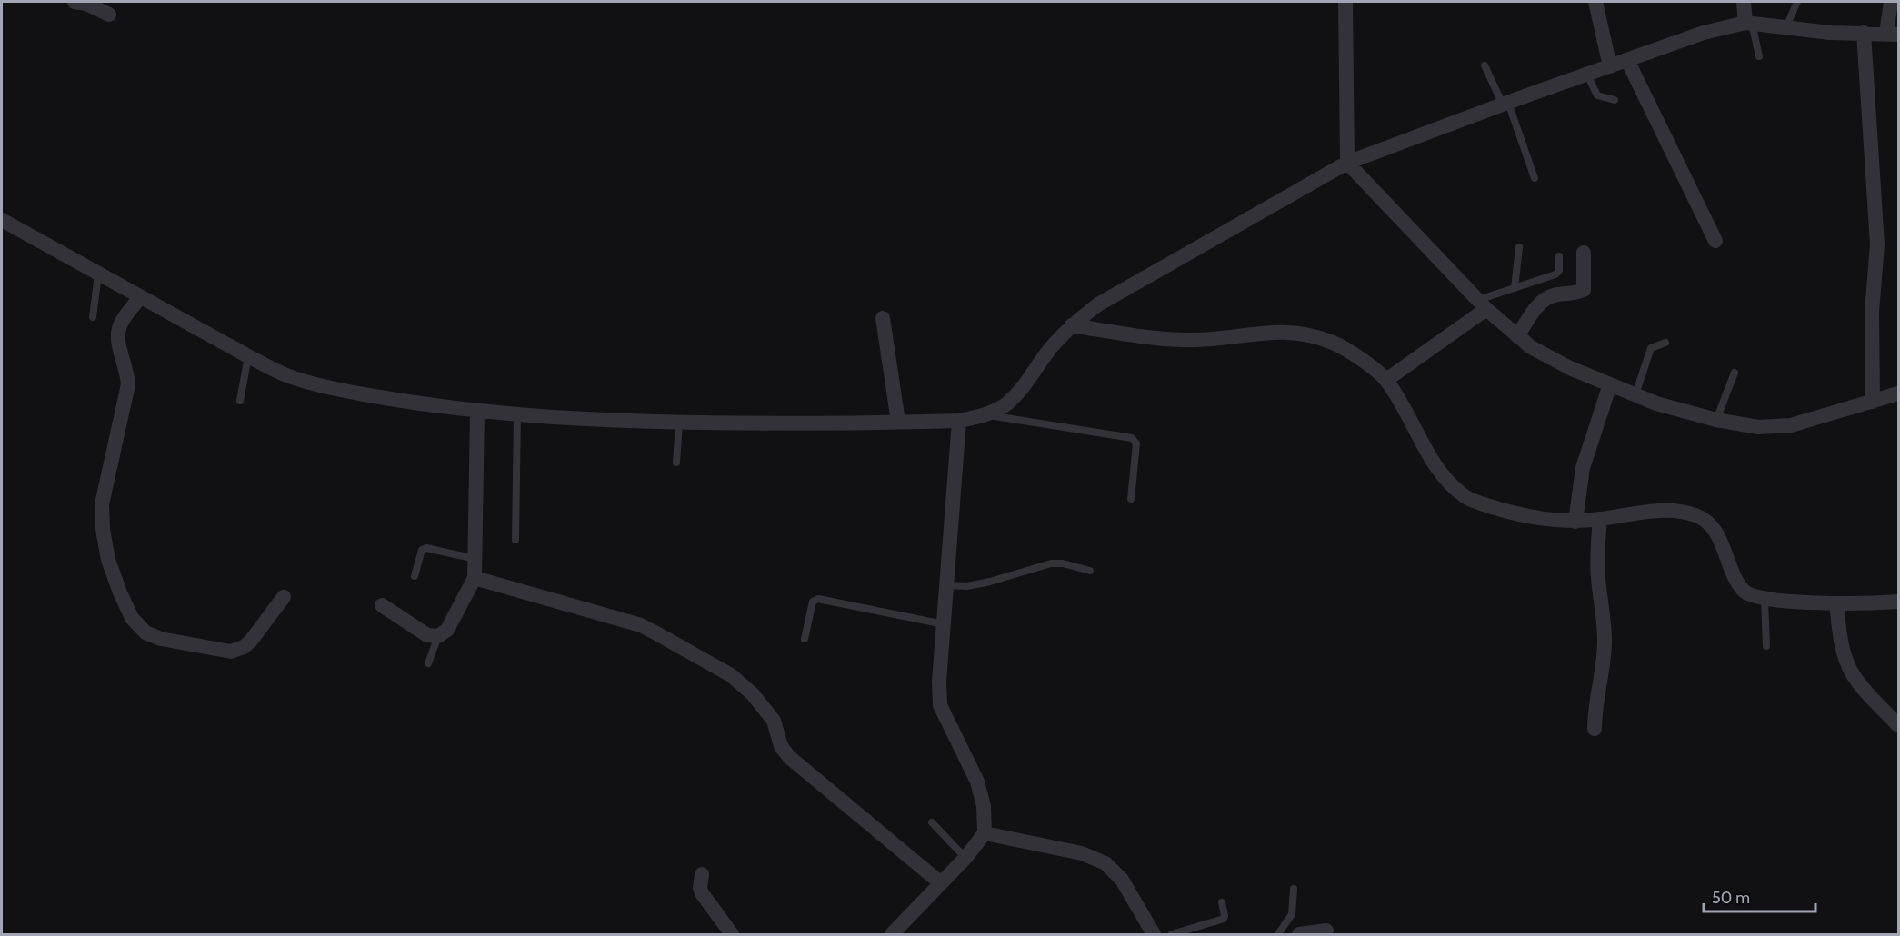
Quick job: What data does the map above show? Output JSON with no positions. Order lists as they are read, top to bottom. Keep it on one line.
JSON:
{"scale_bar":"50 m"}
